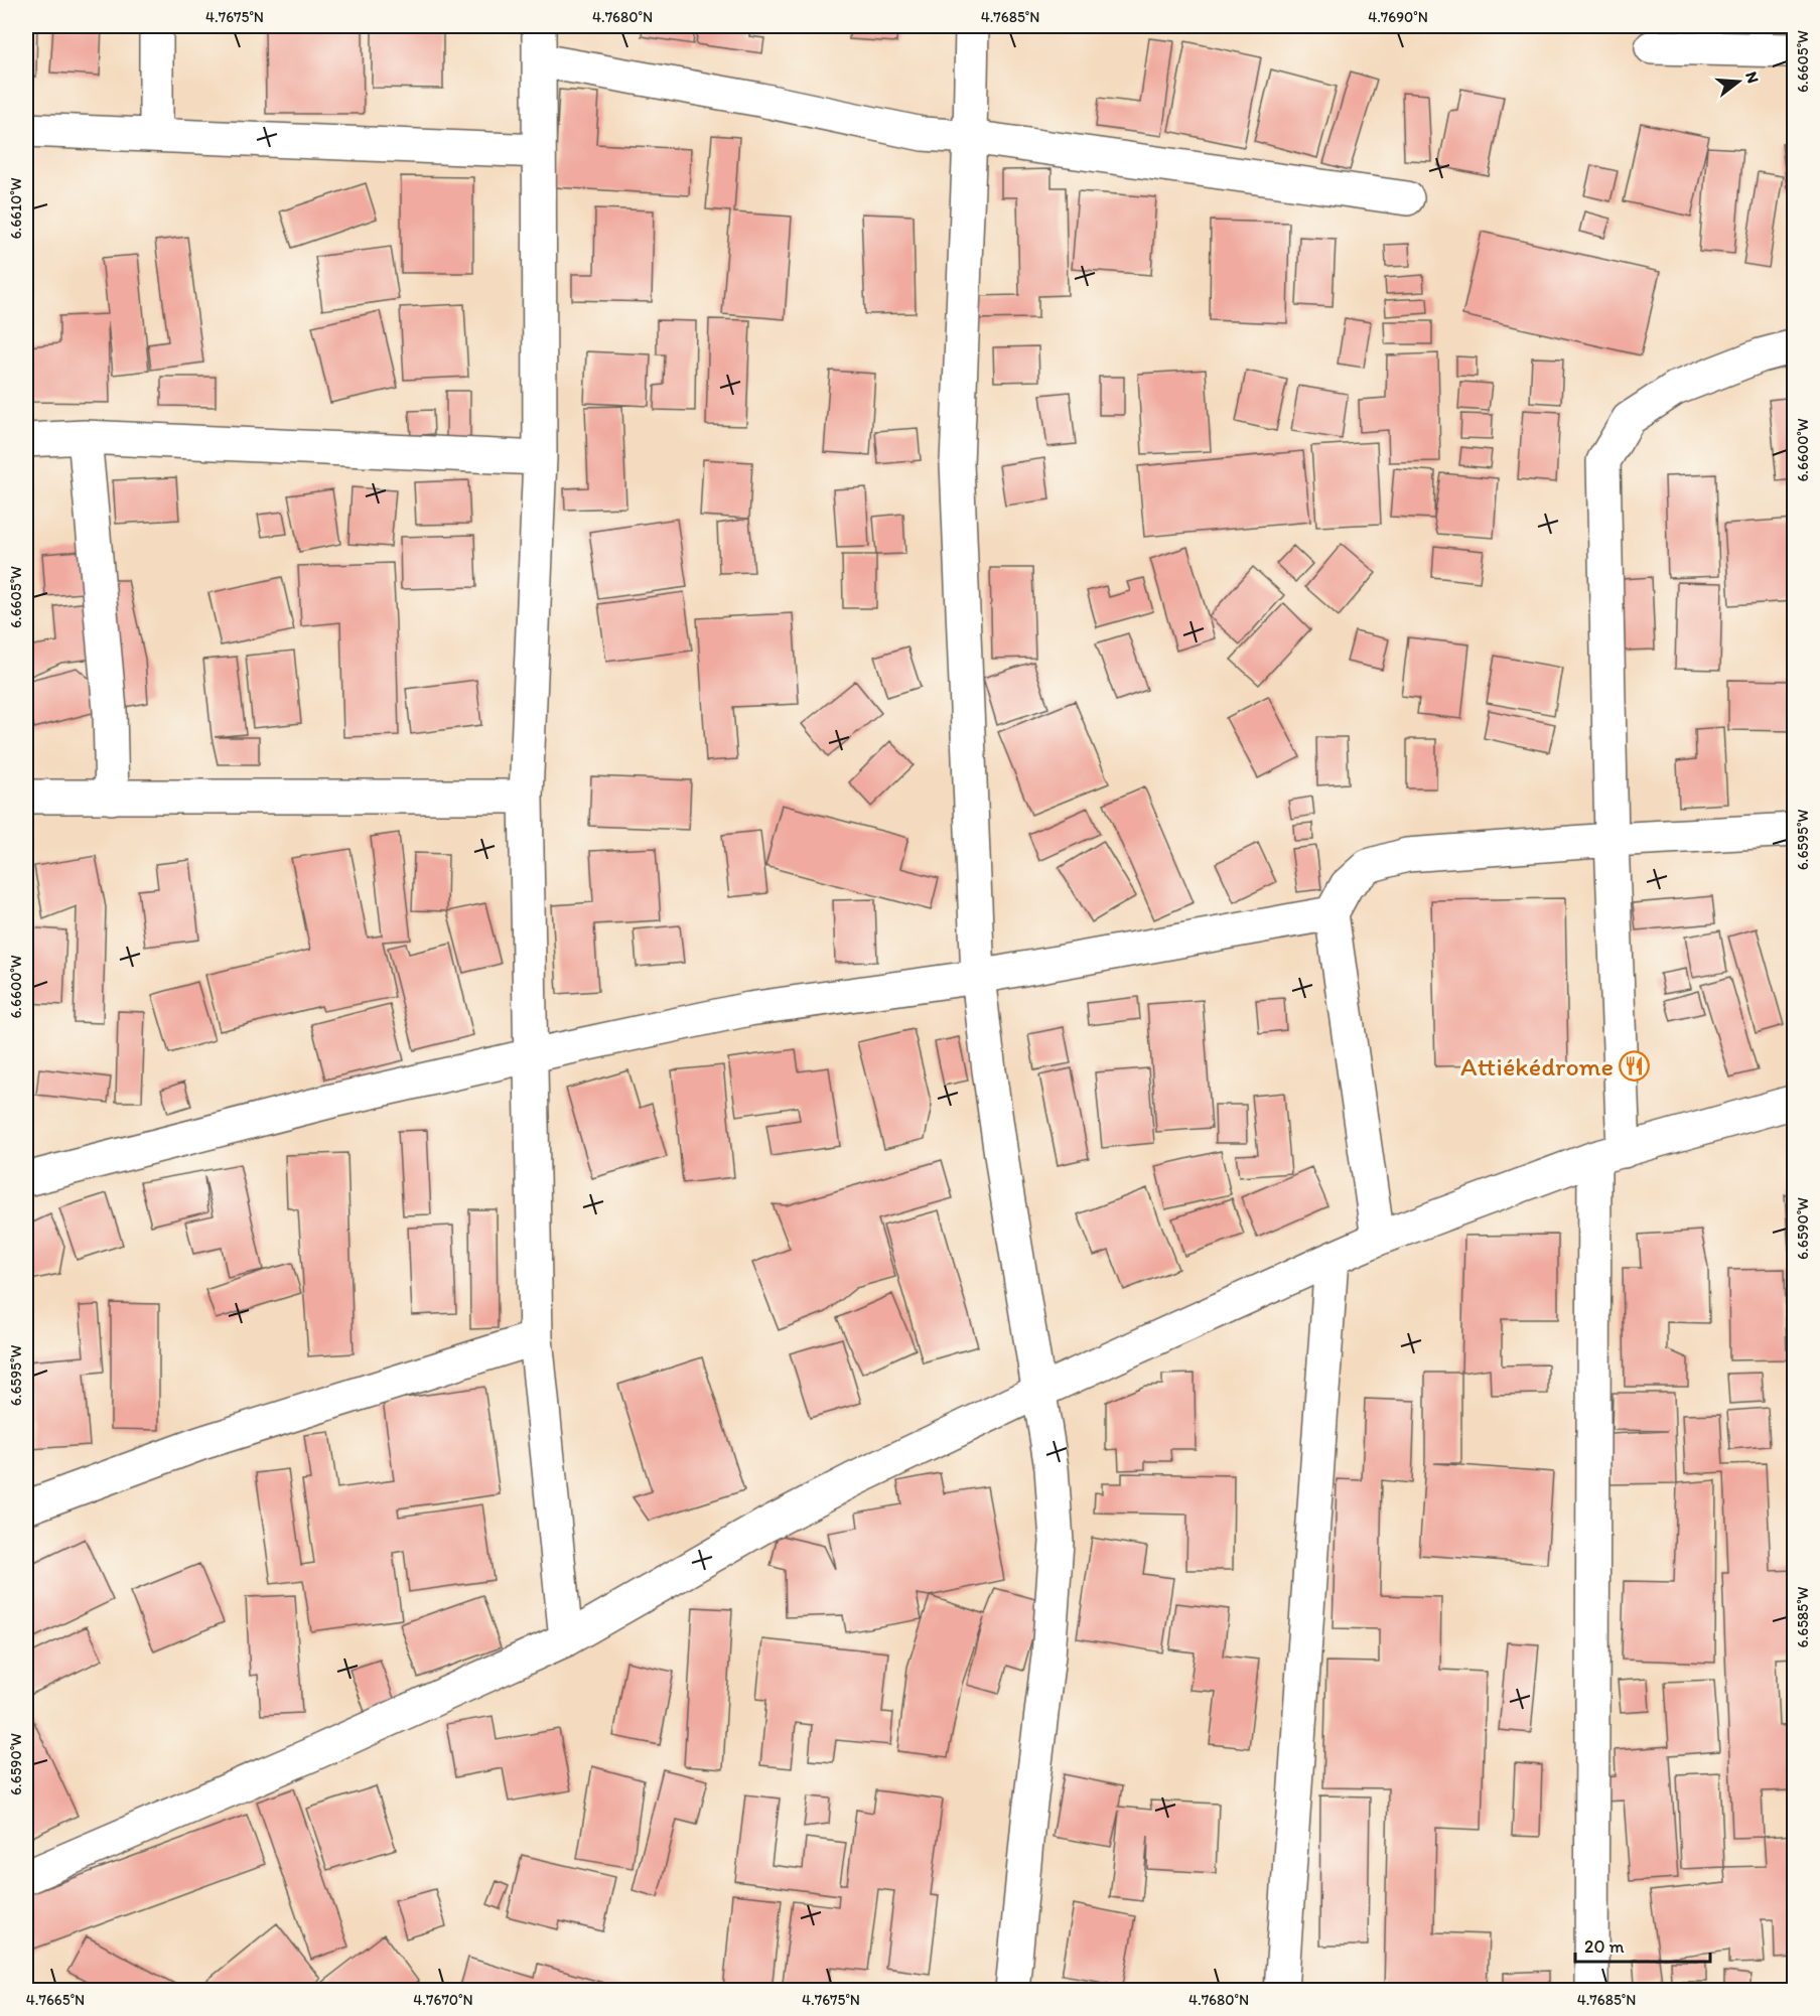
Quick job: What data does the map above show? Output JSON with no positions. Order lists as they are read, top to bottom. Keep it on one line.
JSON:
{"places":{"restaurant":["Attiékédrome"]},"scale_bar":"20 m","north":"right","coordinates":["4.7675°N","4.7680°N","4.7685°N","4.7690°N","6.6605°W","6.6610°W","6.6600°W","6.6595°W","6.6590°W","6.6585°W","4.7665°N","4.7670°N"]}
